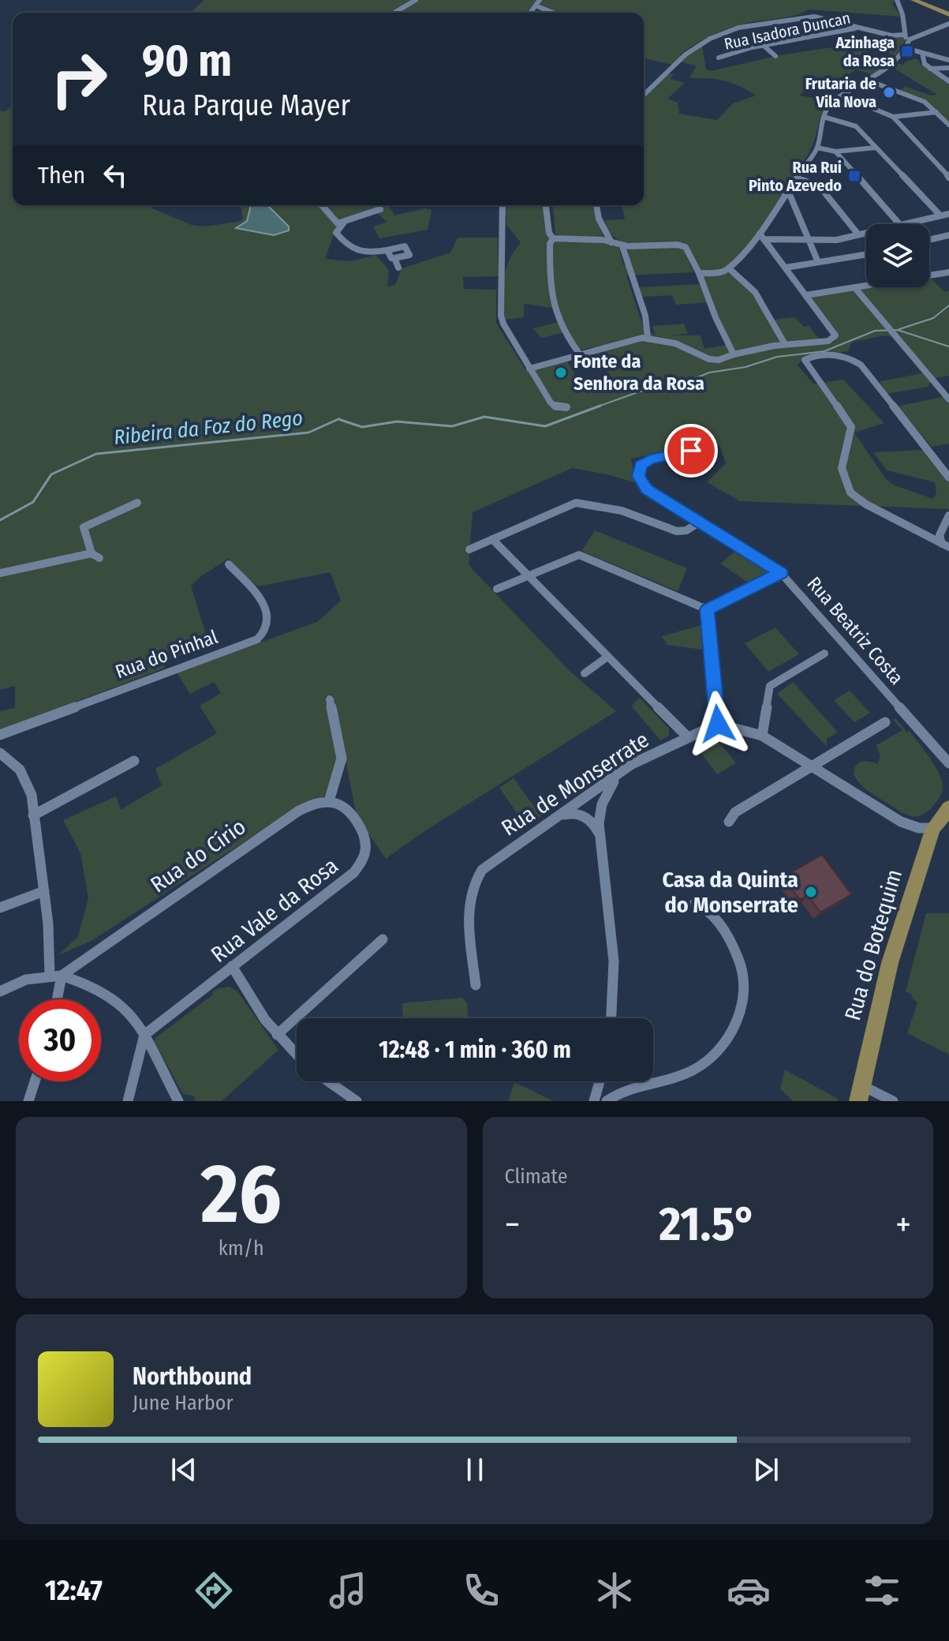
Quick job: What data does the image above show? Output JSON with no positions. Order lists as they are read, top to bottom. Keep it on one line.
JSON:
{"streets":{"main road":["Rua do Botequim"],"street":["Rua Isadora Duncan","Rua Beatriz Costa","Rua do Pinhal","Rua de Monserrate","Rua do Círio","Rua Vale da Rosa"]},"crossings":[["Rua do Círio","Rua Vale da Rosa"]],"water":["Ribeira da Foz do Rego"],"places":{"transit":["Azinhaga da Rosa","Rua Rui Pinto Azevedo"],"other":["Frutaria de Vila Nova","Fonte da Senhora da Rosa","Casa da Quinta do Monserrate"]},"page":{"turn":["90 m","Rua Parque Mayer"],"then":"Then","limit":"30","trip":"12:48 · 1 min · 360 m","tile":[["26","km/h"],"Climate"],"heat":["−","21.5°","+"],"song":["Northbound","June Harbor"],"tabs":"12:47"}}
